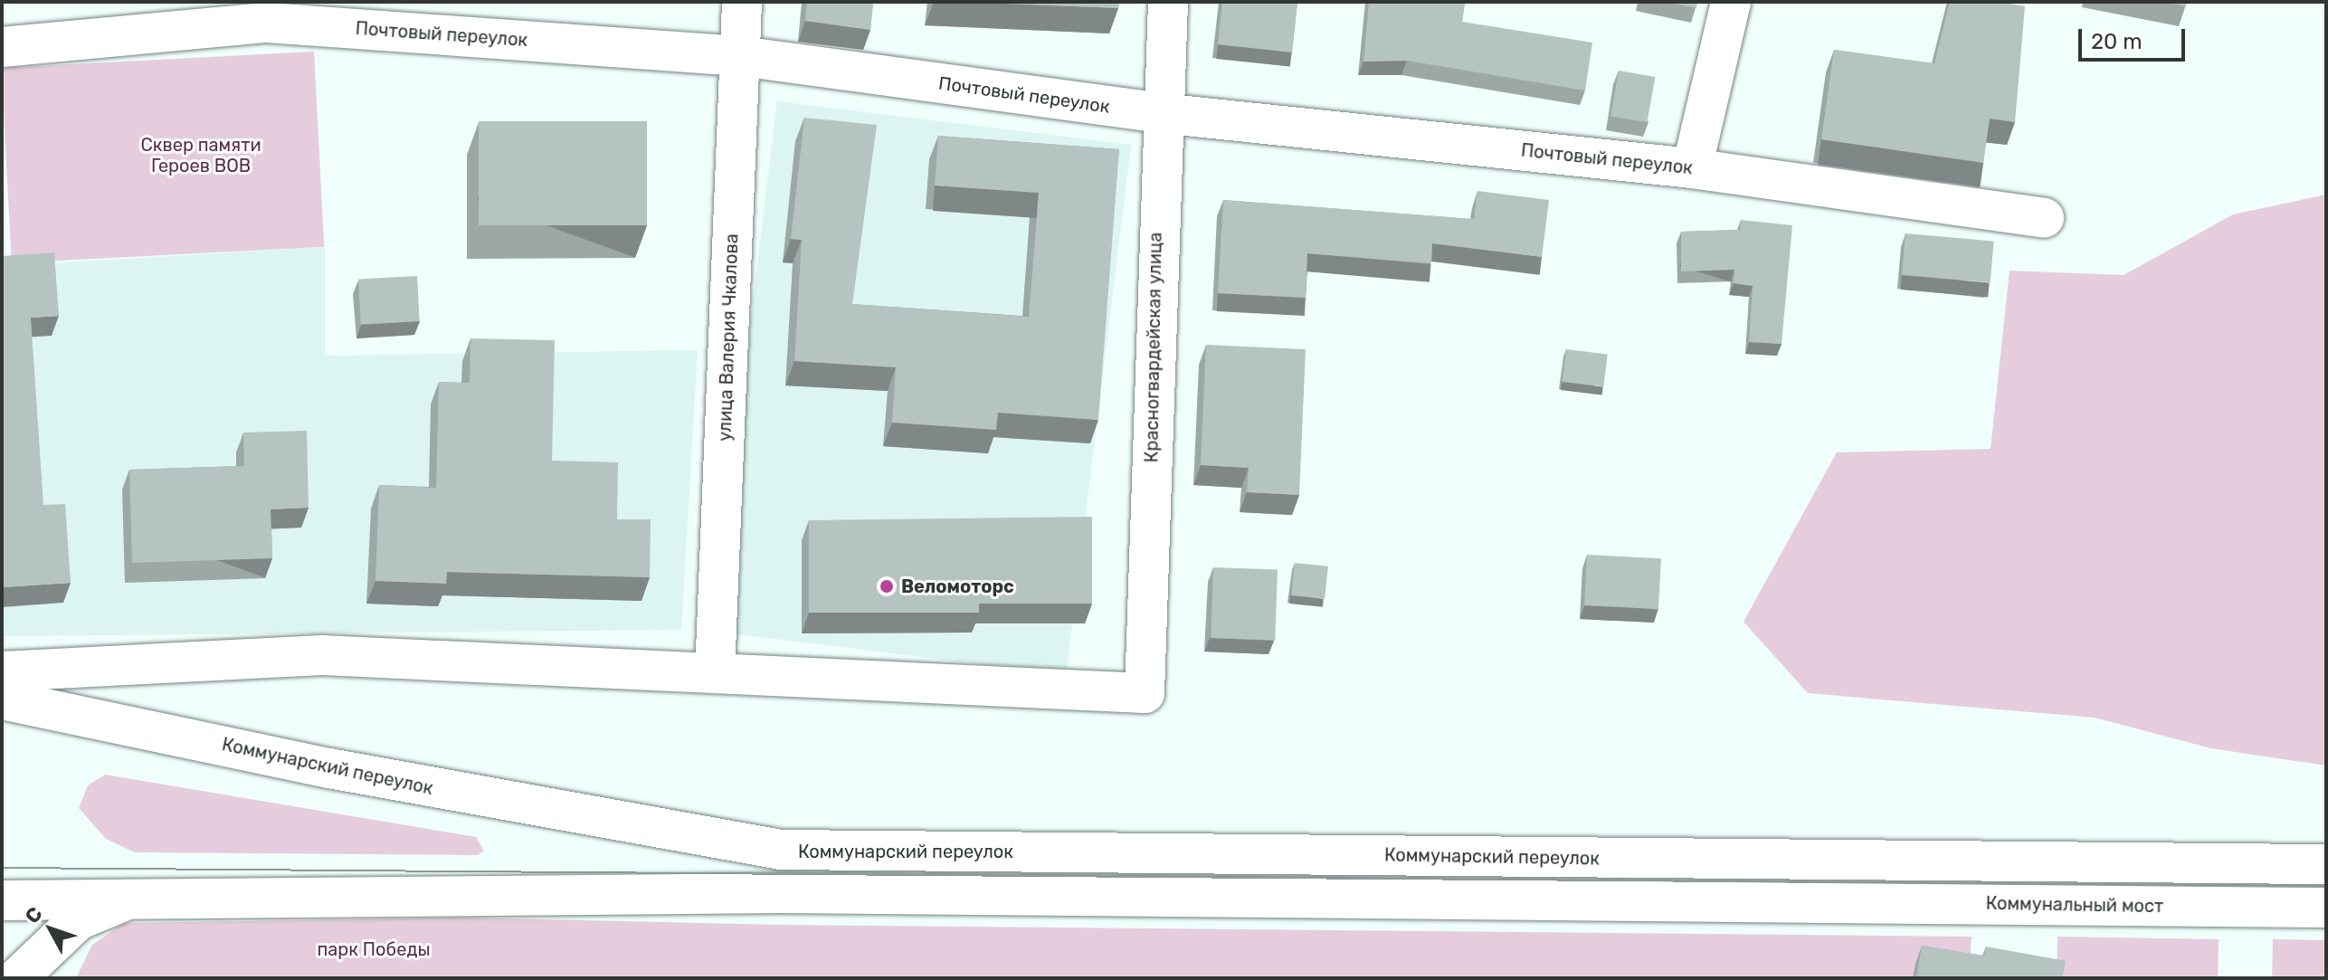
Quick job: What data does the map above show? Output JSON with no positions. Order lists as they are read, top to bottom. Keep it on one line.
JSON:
{"streets":{"street":["Почтовый переулок","улица Валерия Чкалова","Красногвардейская улица","Коммунарский переулок","Коммунальный мост"]},"crossings":[["Почтовый переулок","улица Валерия Чкалова"],["Почтовый переулок","Красногвардейская улица"],["улица Валерия Чкалова","Красногвардейская улица"]],"parks":["Сквер памяти Героев ВОВ","парк Победы"],"places":["Веломоторс"],"scale_bar":"20 m","north":"top left"}
